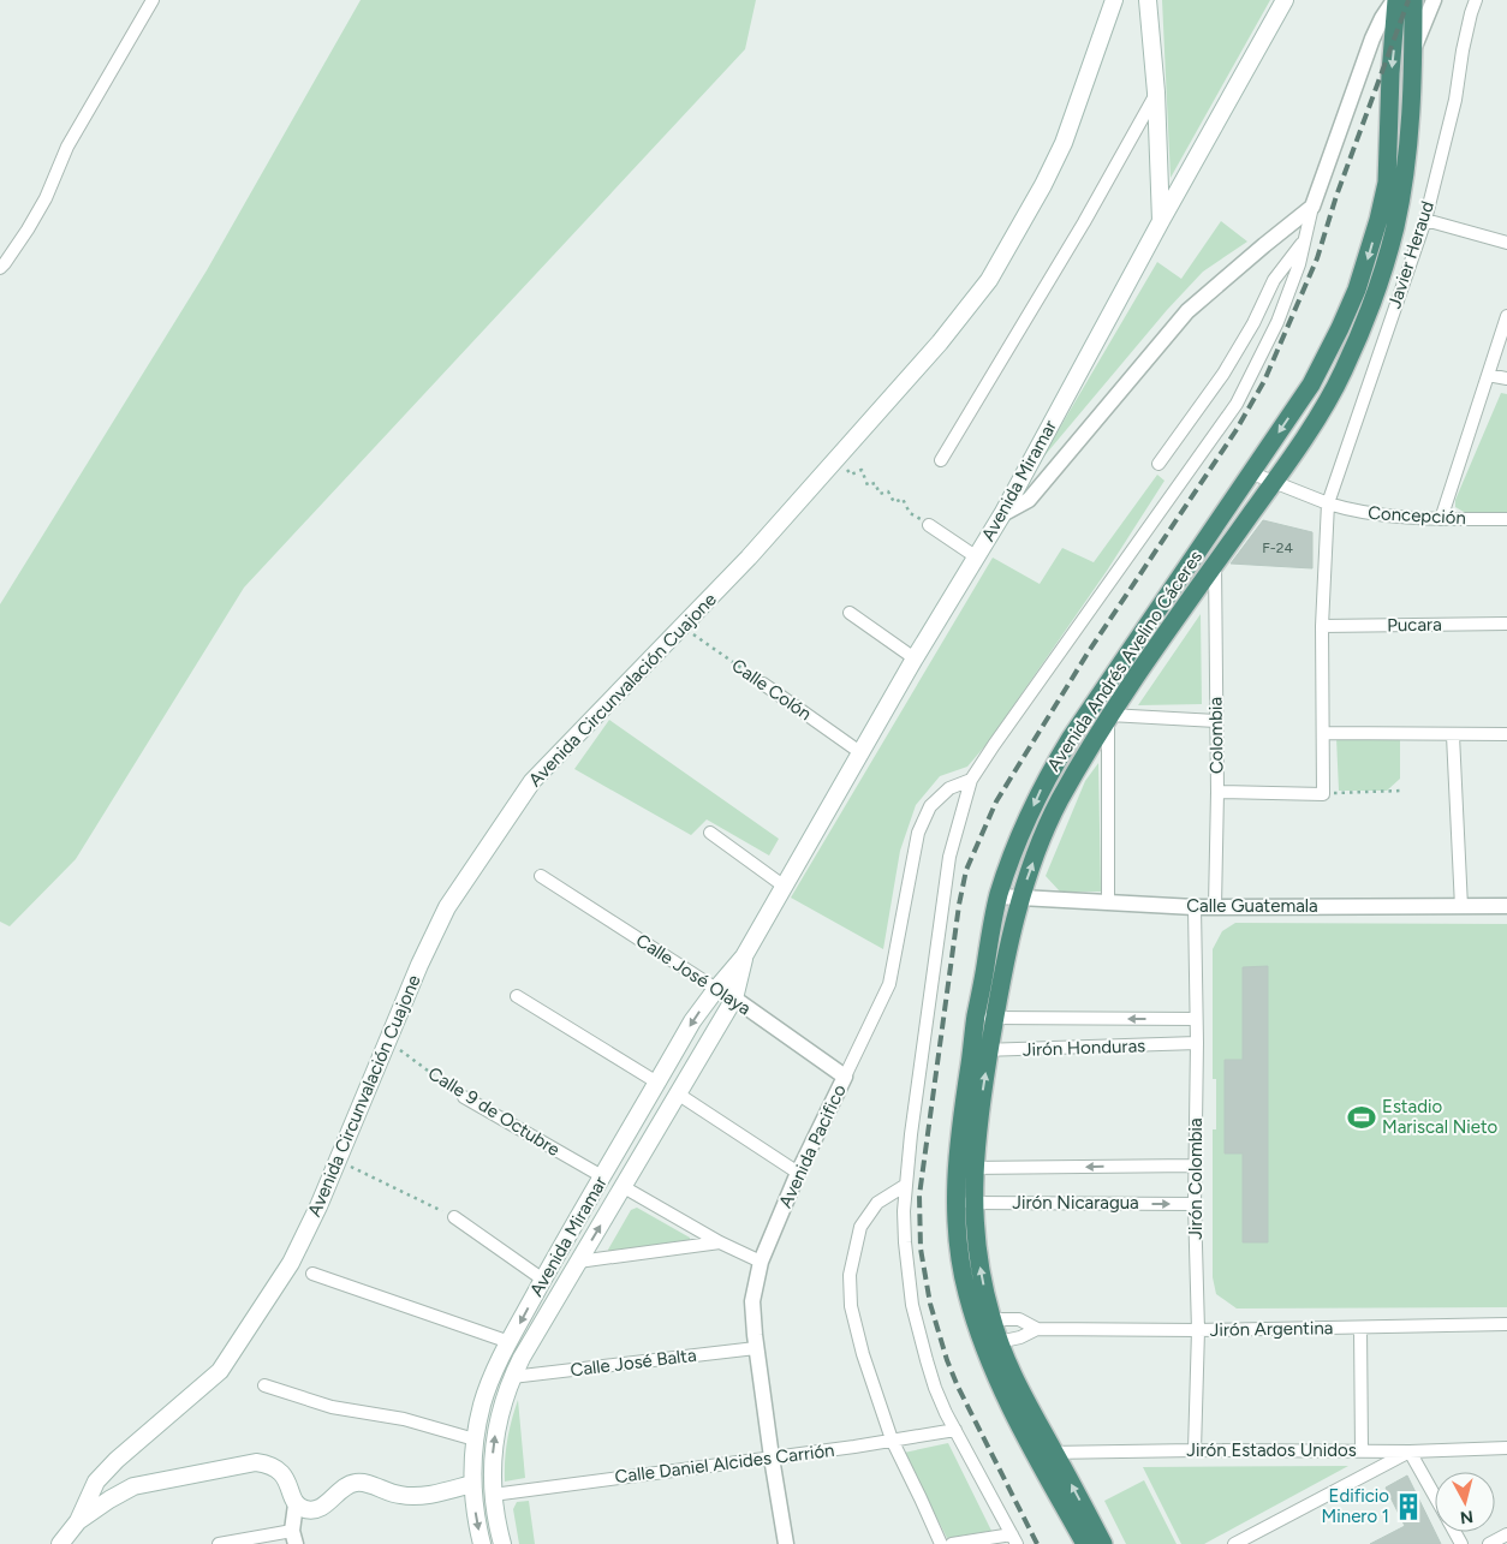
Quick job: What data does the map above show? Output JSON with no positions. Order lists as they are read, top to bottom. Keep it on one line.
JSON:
{"streets":{"highway":["Avenida Andrés Avelino Cáceres"],"main road":["Avenida Miramar","Avenida Circunvalación Cuajone"],"street":["Javier Heraud","Concepción","Pucara","Calle Colón","Colombia","Calle Guatemala","Calle José Olaya","Jirón Honduras","Calle 9 de Octubre","Avenida Pacifico","Jirón Colombia","Jirón Nicaragua","Jirón Argentina","Calle José Balta","Jirón Estados Unidos","Calle Daniel Alcides Carrión"]},"crossings":[["Javier Heraud","Concepción"],["Javier Heraud","Pucara"],["Avenida Miramar","Calle Colón"],["Avenida Miramar","Calle José Olaya"],["Avenida Miramar","Calle 9 de Octubre"],["Avenida Miramar","Calle José Balta"],["Avenida Miramar","Calle Daniel Alcides Carrión"],["Concepción","Avenida Andrés Avelino Cáceres"],["Avenida Andrés Avelino Cáceres","Colombia"],["Avenida Andrés Avelino Cáceres","Calle Guatemala"],["Avenida Andrés Avelino Cáceres","Jirón Honduras"],["Avenida Andrés Avelino Cáceres","Jirón Nicaragua"],["Avenida Andrés Avelino Cáceres","Jirón Argentina"],["Avenida Andrés Avelino Cáceres","Jirón Estados Unidos"],["Avenida Circunvalación Cuajone","Calle Colón"],["Avenida Circunvalación Cuajone","Calle 9 de Octubre"],["Colombia","Calle Guatemala"],["Calle Guatemala","Jirón Colombia"],["Calle José Olaya","Avenida Pacifico"],["Jirón Honduras","Jirón Colombia"],["Avenida Pacifico","Calle José Balta"],["Avenida Pacifico","Calle Daniel Alcides Carrión"],["Jirón Colombia","Jirón Nicaragua"],["Jirón Colombia","Jirón Argentina"],["Jirón Colombia","Jirón Estados Unidos"]],"places":{"sports":["Estadio Mariscal Nieto"],"building":["Edificio Minero 1"]},"house_numbers":["F-24"],"north":"bottom"}
